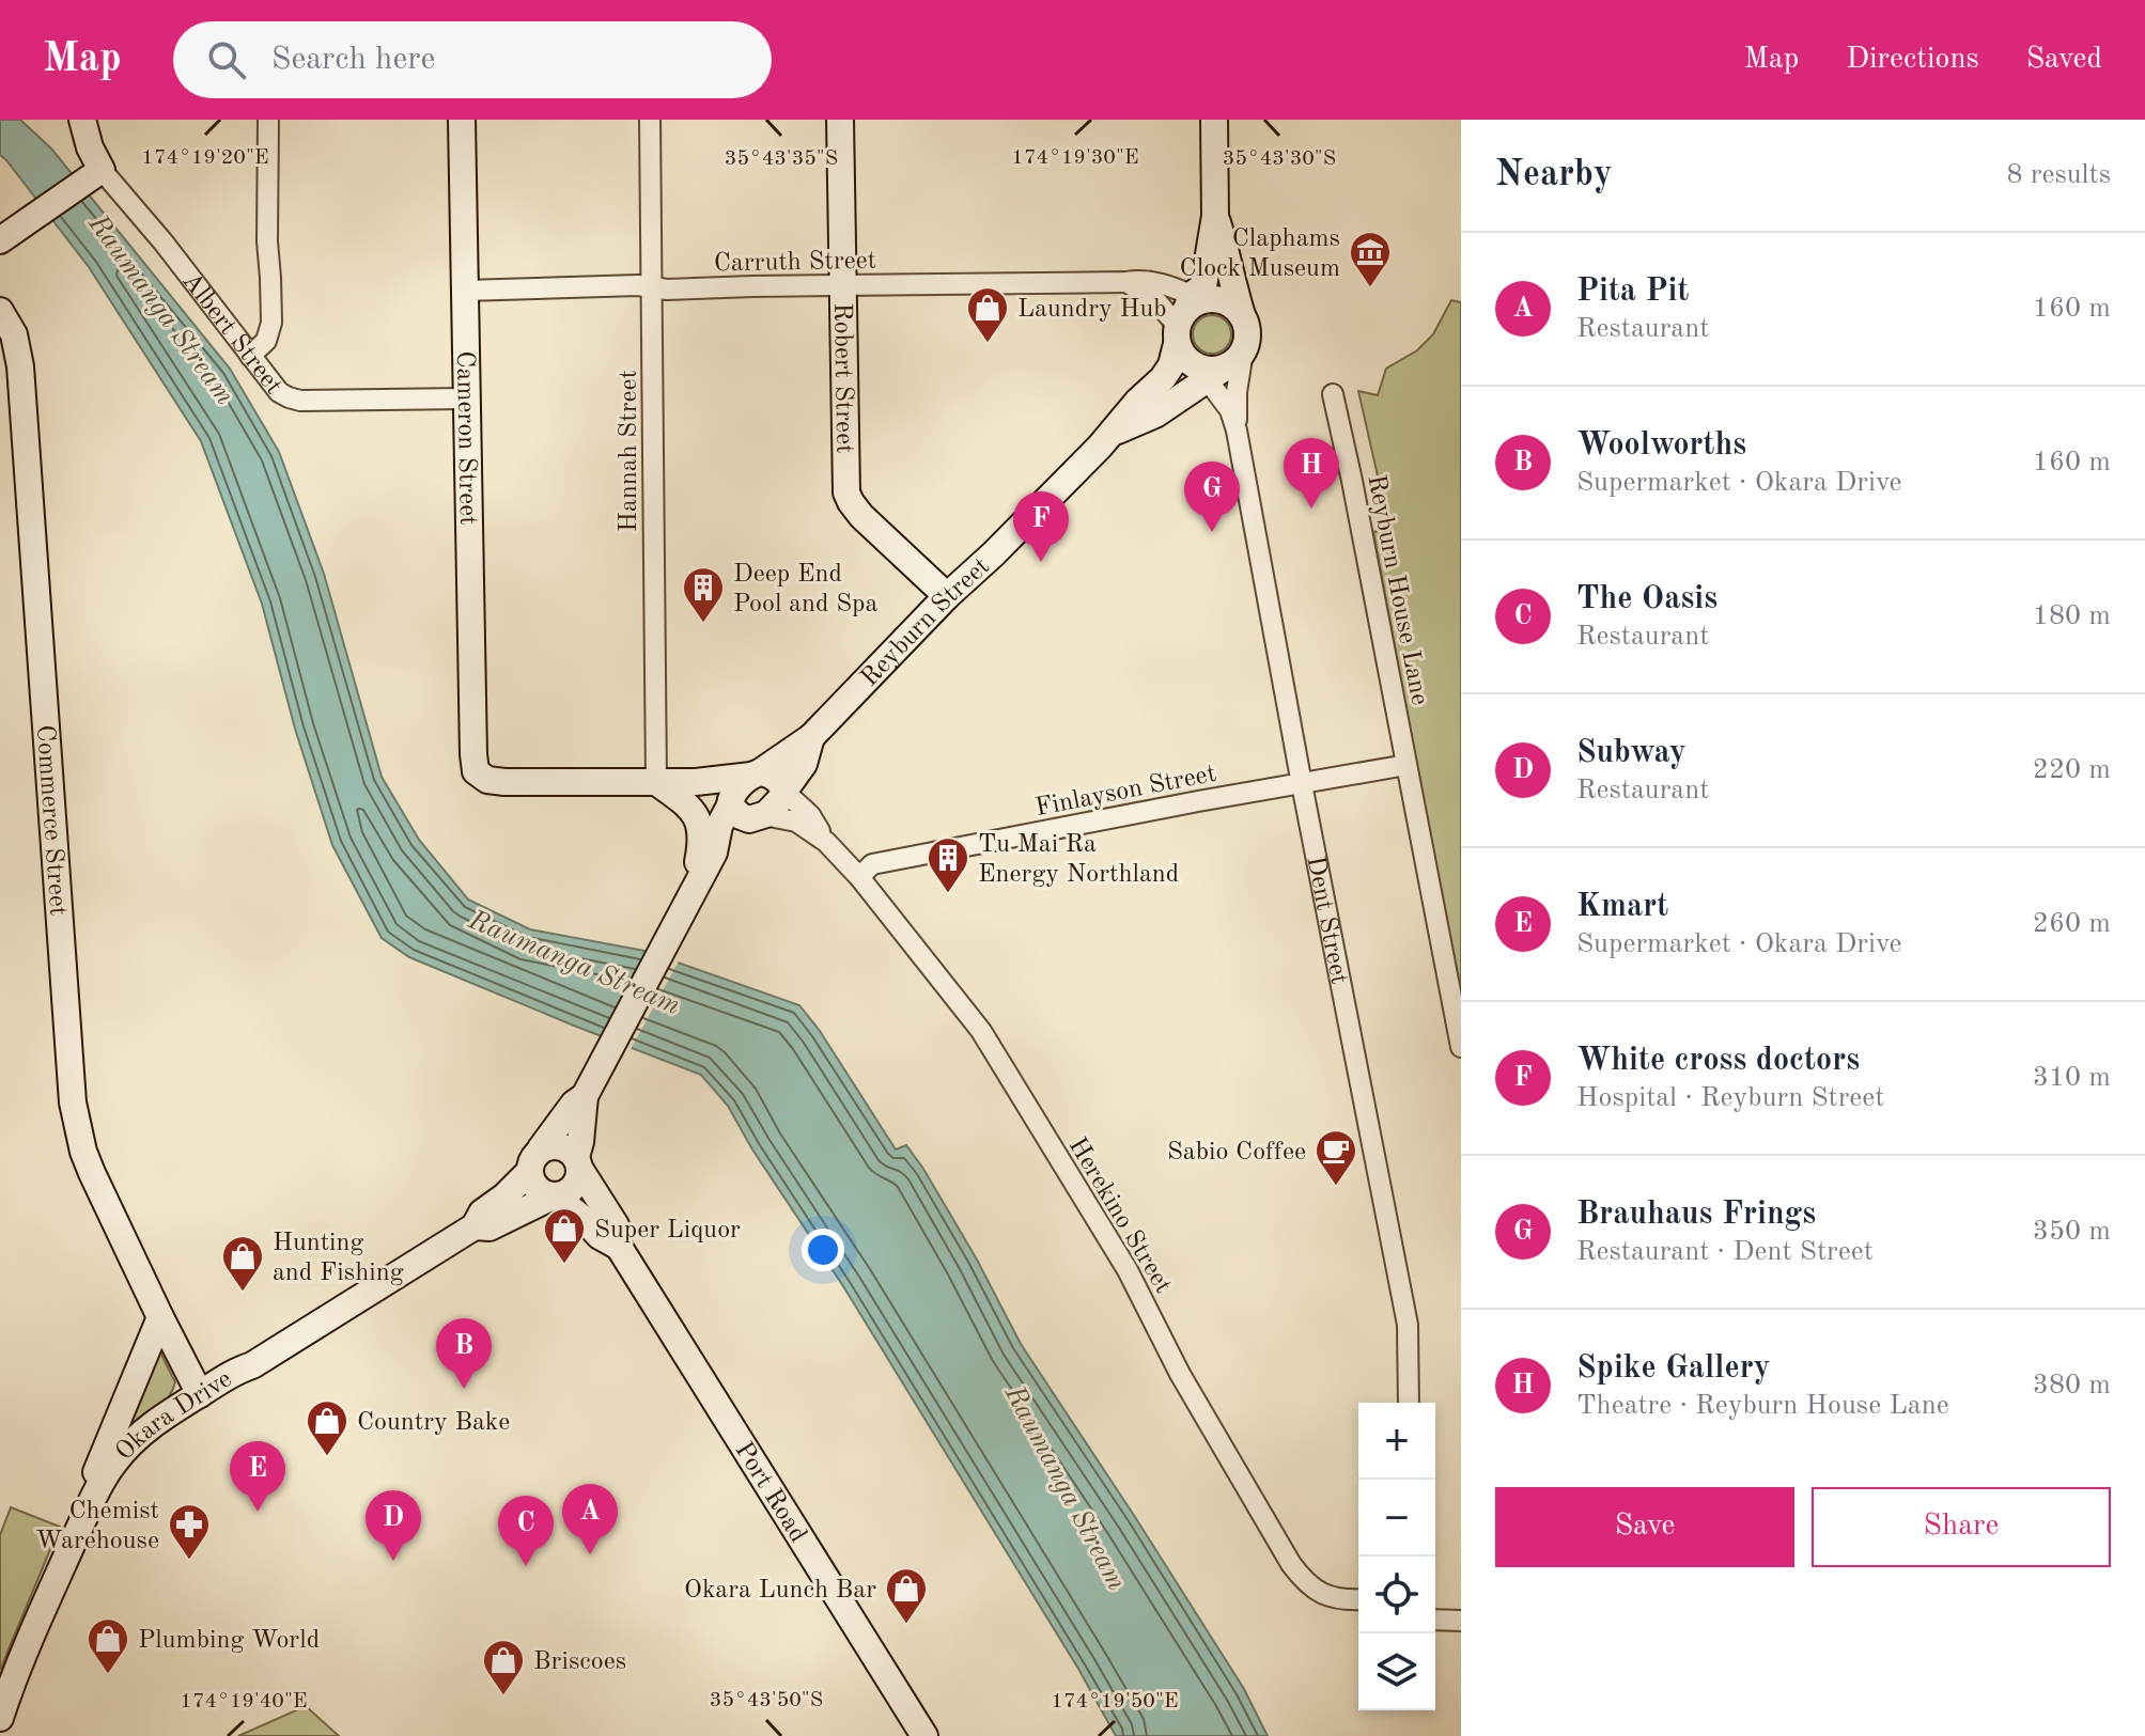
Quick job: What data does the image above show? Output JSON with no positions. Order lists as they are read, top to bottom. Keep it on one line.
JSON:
{"streets":{"main road":["Albert Street","Robert Street","Cameron Street","Reyburn Street","Commerce Street","Okara Drive","Port Road"],"street":["Carruth Street","Hannah Street","Reyburn House Lane","Finlayson Street","Dent Street","Herekino Street"]},"crossings":[["Carruth Street","Robert Street"],["Carruth Street","Cameron Street"],["Carruth Street","Hannah Street"],["Carruth Street","Reyburn Street"],["Carruth Street","Dent Street"],["Albert Street","Cameron Street"],["Robert Street","Reyburn Street"],["Cameron Street","Reyburn Street"],["Hannah Street","Reyburn Street"],["Reyburn House Lane","Finlayson Street"],["Reyburn Street","Dent Street"],["Reyburn Street","Herekino Street"],["Finlayson Street","Dent Street"],["Finlayson Street","Herekino Street"],["Commerce Street","Okara Drive"],["Okara Drive","Port Road"]],"water":["Raumanga Stream"],"places":{"museum":["Claphams Clock Museum"],"shop":["Laundry Hub","Super Liquor","Hunting and Fishing","Country Bake","Okara Lunch Bar","Plumbing World","Briscoes"],"building":["Deep End Pool and Spa","Tu Mai Ra Energy Northland"],"cafe":["Sabio Coffee"],"pharmacy":["Chemist Warehouse"]},"page":{"header":"Map","search":"Search here","nav":["Map","Directions","Saved"],"heading":["Nearby","8 results"],"list":[{"mark":"A","name":"Pita Pit","note":"Restaurant","value":"160 m"},{"mark":"B","name":"Woolworths","note":"Supermarket · Okara Drive","value":"160 m"},{"mark":"C","name":"The Oasis","note":"Restaurant","value":"180 m"},{"mark":"D","name":"Subway","note":"Restaurant","value":"220 m"},{"mark":"E","name":"Kmart","note":"Supermarket · Okara Drive","value":"260 m"},{"mark":"F","name":"White cross doctors","note":"Hospital · Reyburn Street","value":"310 m"},{"mark":"G","name":"Brauhaus Frings","note":"Restaurant · Dent Street","value":"350 m"},{"mark":"H","name":"Spike Gallery","note":"Theatre · Reyburn House Lane","value":"380 m"}],"pins":["H","G","F","B","E","A","D","C"],"map_buttons":["+","−"],"buttons":["Save","Share"]},"coordinates":["174°19'20\"E","174°19'30\"E","35°43'35\"S","35°43'30\"S","35°43'50\"S","174°19'40\"E","174°19'50\"E"]}
